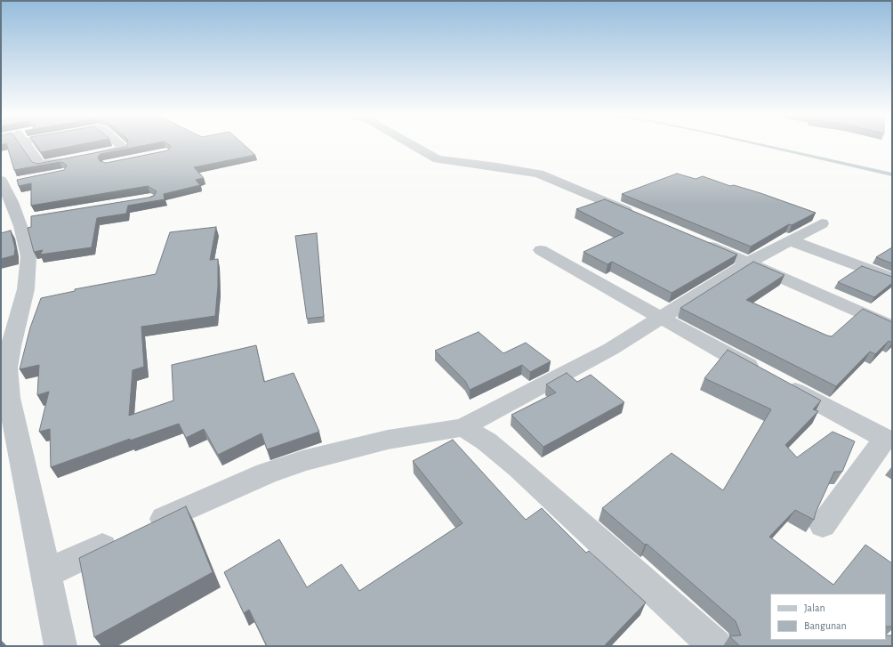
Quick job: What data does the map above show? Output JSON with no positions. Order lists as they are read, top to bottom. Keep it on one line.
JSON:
{"legend":["Jalan","Bangunan"]}
